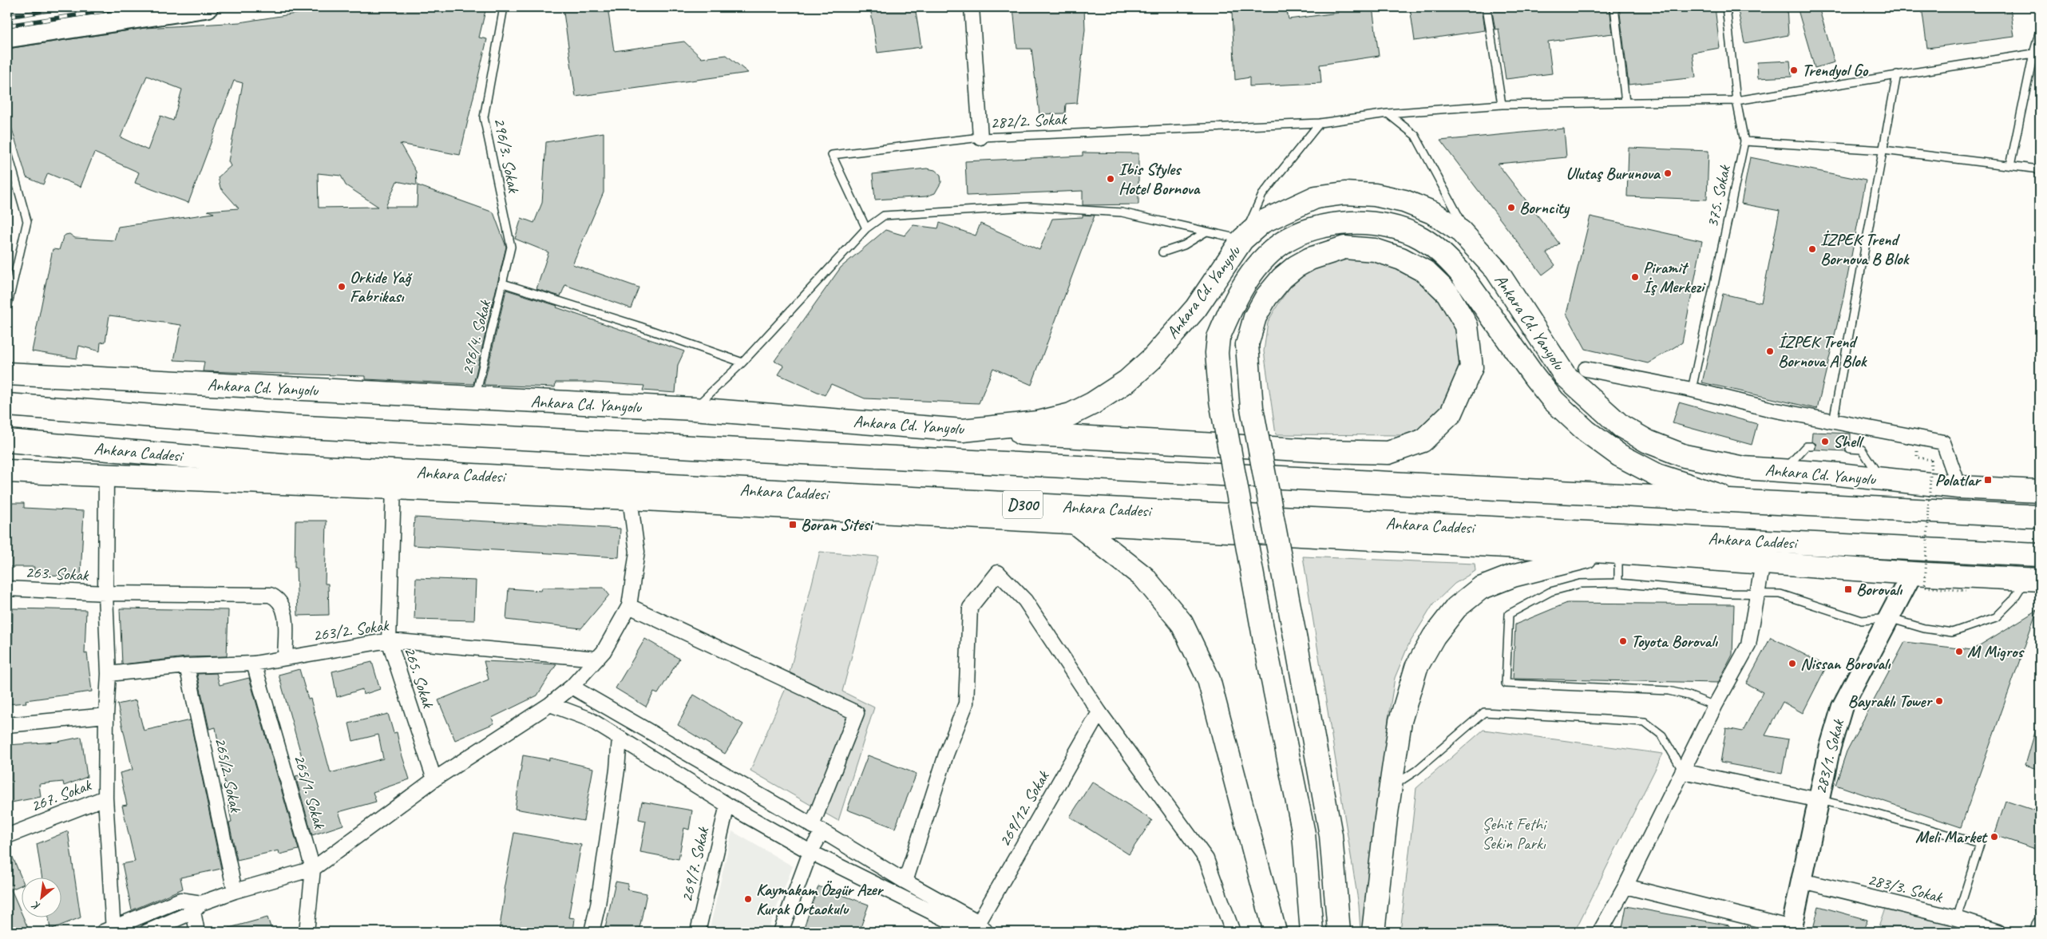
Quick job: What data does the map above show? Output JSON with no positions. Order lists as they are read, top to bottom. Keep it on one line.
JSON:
{"streets":{"main road":["Ankara Cd. Yanyolu","Ankara Caddesi","D300"],"street":["263. Sokak","263/2. Sokak","265. Sokak","283/1. Sokak","265/2. Sokak","265/1. Sokak","267. Sokak","269/12. Sokak","269/7. Sokak","283/3. Sokak"],"lane":["282/2. Sokak","296/3. Sokak","375. Sokak","296/4. Sokak"]},"crossings":[["282/2. Sokak","375. Sokak"],["296/3. Sokak","296/4. Sokak"],["Ankara Cd. Yanyolu","296/4. Sokak"],["263. Sokak","263/2. Sokak"],["263/2. Sokak","265. Sokak"],["263/2. Sokak","265/2. Sokak"],["263/2. Sokak","265/1. Sokak"],["283/1. Sokak","283/3. Sokak"]],"parks":["Şehit Fethi Sekin Parkı"],"places":{"other":["Trendyol Go","Ulutaş Burunova","Ibis Styles Hotel Bornova","Borncity","İZPEK Trend Bornova B Blok","Piramit İş Merkezi","Orkide Yağ Fabrikası","İZPEK Trend Bornova A Blok","Shell","Toyota Borovalı","M Migros","Nissan Borovalı","Bayraklı Tower","Meli Market","Kaymakam Özgür Azer Kurak Ortaokulu"],"transit":["Polatlar","Boran Sitesi","Borovalı"]},"north":"bottom left"}
